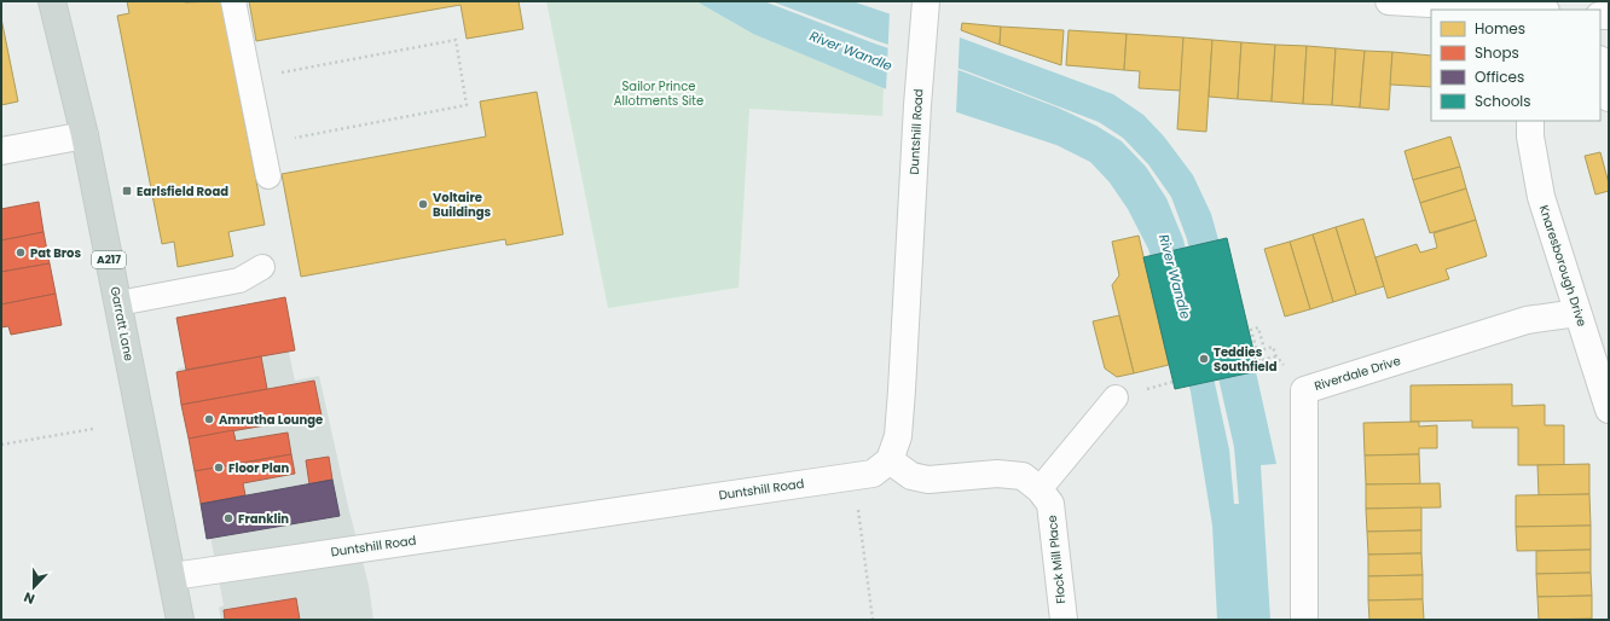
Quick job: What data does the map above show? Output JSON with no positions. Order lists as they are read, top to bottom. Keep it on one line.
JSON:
{"streets":{"main road":["A217","Garratt Lane"],"street":["Duntshill Road","Knaresborough Drive","Riverdale Drive","Flock Mill Place"]},"crossings":[["Duntshill Road","Garratt Lane"],["Duntshill Road","Flock Mill Place"],["Knaresborough Drive","Riverdale Drive"]],"water":["River Wandle"],"parks":["Sailor Prince Allotments Site"],"places":{"transit":["Earlsfield Road"],"other":["Voltaire Buildings","Pat Bros","Teddies Southfield","Amrutha Lounge","Floor Plan","Franklin"]},"legend":["Homes","Shops","Offices","Schools"],"north":"bottom"}
